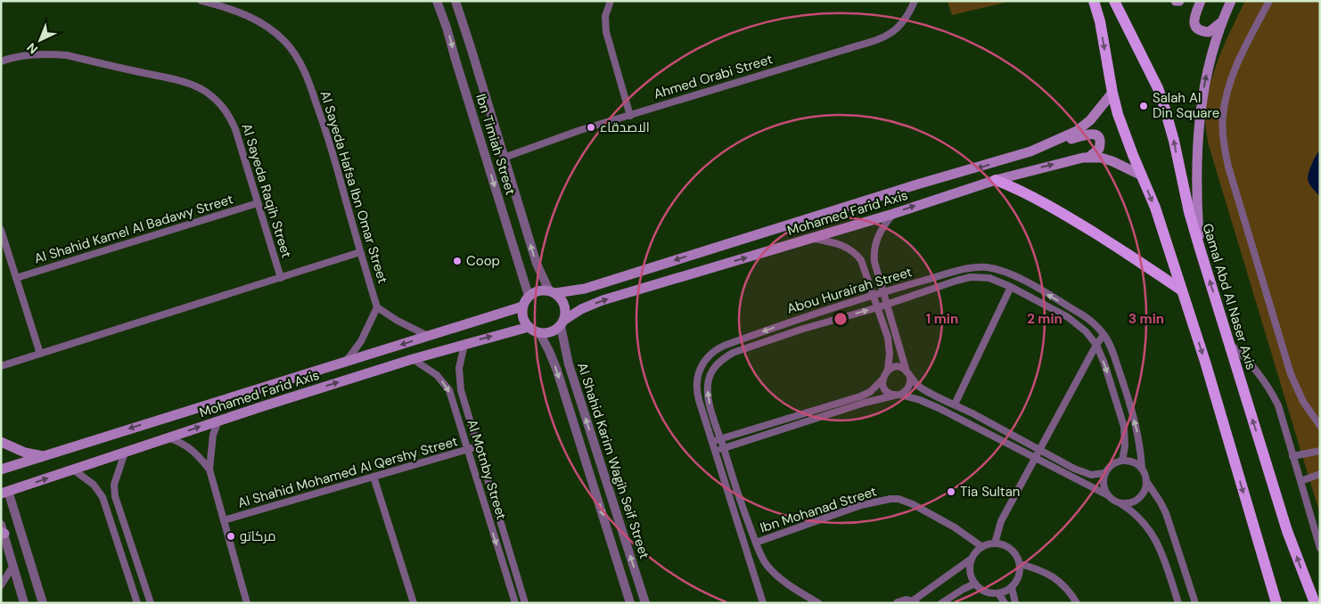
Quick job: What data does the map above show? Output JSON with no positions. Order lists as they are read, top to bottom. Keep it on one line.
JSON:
{"streets":{"main road":["Mohamed Farid Axis","Gamal Abd Al Naser Axis"],"street":["Ahmed Orabi Street","Ibn Timiah Street","Al Sayeda Hafsa Ibn Omar Street","Al Sayeda Raqih Street","Al Shahid Kamel Al Badawy Street","Abou Hurairah Street","Al Shahid Karim Wagih Seif Street","Al Motnby Street","Al Shahid Mohamed Al Qershy Street","Ibn Mohanad Street"]},"crossings":[["Ahmed Orabi Street","Ibn Timiah Street"],["Ibn Timiah Street","Mohamed Farid Axis"],["Ibn Timiah Street","Al Shahid Karim Wagih Seif Street"],["Al Sayeda Raqih Street","Al Shahid Kamel Al Badawy Street"],["Mohamed Farid Axis","Al Shahid Karim Wagih Seif Street"],["Mohamed Farid Axis","Al Motnby Street"],["Abou Hurairah Street","Ibn Mohanad Street"],["Al Motnby Street","Al Shahid Mohamed Al Qershy Street"]],"places":["Salah Al Din Square","الاصدقاء","Coop","Tia Sultan","مركاتو"],"north":"bottom left","rings":["1 min","2 min","3 min"]}
